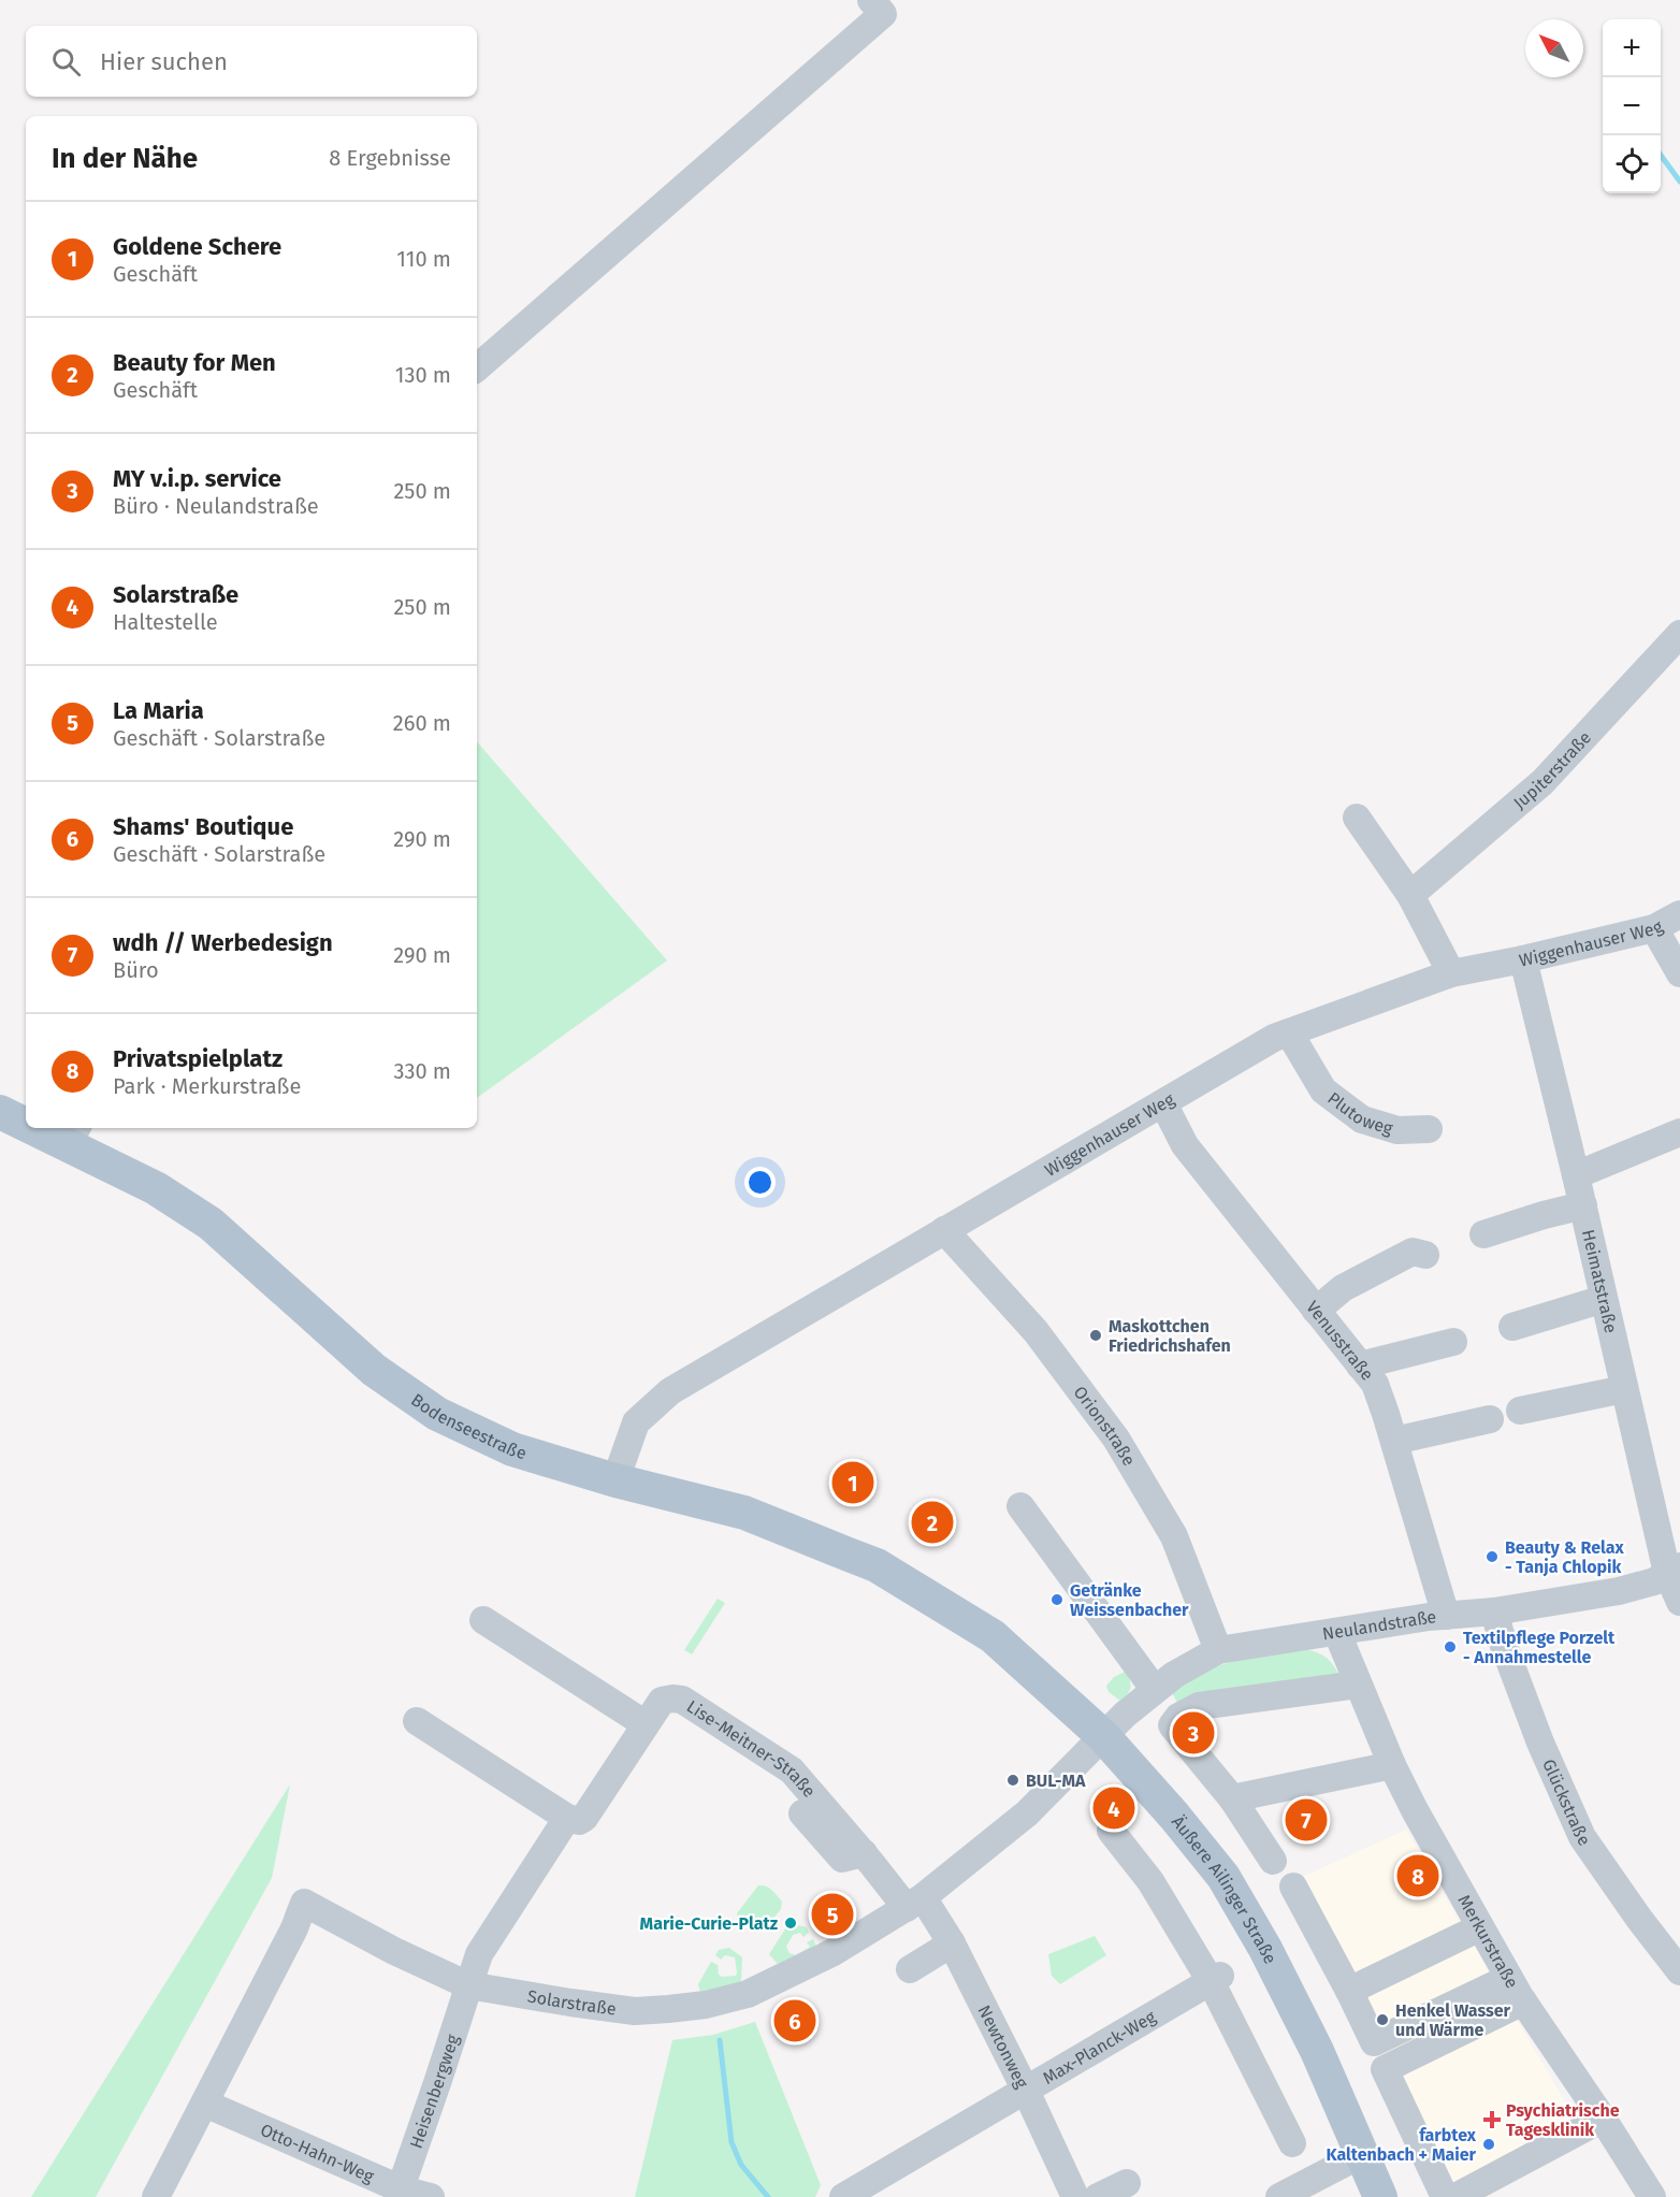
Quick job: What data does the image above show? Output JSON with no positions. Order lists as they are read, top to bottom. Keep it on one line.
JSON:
{"streets":{"main road":["Bodenseestraße","Äußere Ailinger Straße"],"street":["Jupiterstraße","Wiggenhauser Weg","Plutoweg","Heimatstraße","Venusstraße","Orionstraße","Neulandstraße","Lise-Meitner-Straße","Glückstraße","Merkurstraße","Solarstraße","Newtonweg","Max-Planck-Weg","Heisenbergweg","Otto-Hahn-Weg"]},"crossings":[["Wiggenhauser Weg","Plutoweg"],["Wiggenhauser Weg","Heimatstraße"],["Wiggenhauser Weg","Venusstraße"],["Wiggenhauser Weg","Bodenseestraße"],["Wiggenhauser Weg","Orionstraße"],["Heimatstraße","Neulandstraße"],["Venusstraße","Neulandstraße"],["Bodenseestraße","Äußere Ailinger Straße"],["Orionstraße","Neulandstraße"],["Neulandstraße","Glückstraße"],["Neulandstraße","Äußere Ailinger Straße"],["Neulandstraße","Merkurstraße"],["Neulandstraße","Solarstraße"],["Lise-Meitner-Straße","Solarstraße"],["Lise-Meitner-Straße","Newtonweg"],["Äußere Ailinger Straße","Solarstraße"],["Solarstraße","Newtonweg"],["Solarstraße","Heisenbergweg"],["Solarstraße","Otto-Hahn-Weg"],["Newtonweg","Max-Planck-Weg"],["Heisenbergweg","Otto-Hahn-Weg"]],"places":{"other":["Maskottchen Friedrichshafen","Beauty & Relax - Tanja Chlopik","Getränke Weissenbacher","Textilpflege Porzelt - Annahmestelle","BUL-MA","Marie-Curie-Platz","Henkel Wasser und Wärme","farbtex Kaltenbach + Maier"],"health":["Psychiatrische Tagesklinik"]},"north":"top left","page":{"map_buttons":["+","−"],"search":"Hier suchen","heading":["In der Nähe","8 Ergebnisse"],"list":[{"mark":"1","name":"Goldene Schere","note":"Geschäft","value":"110 m"},{"mark":"2","name":"Beauty for Men","note":"Geschäft","value":"130 m"},{"mark":"3","name":"MY v.i.p. service","note":"Büro · Neulandstraße","value":"250 m"},{"mark":"4","name":"Solarstraße","note":"Haltestelle","value":"250 m"},{"mark":"5","name":"La Maria","note":"Geschäft · Solarstraße","value":"260 m"},{"mark":"6","name":"Shams' Boutique","note":"Geschäft · Solarstraße","value":"290 m"},{"mark":"7","name":"wdh // Werbedesign","note":"Büro","value":"290 m"},{"mark":"8","name":"Privatspielplatz","note":"Park · Merkurstraße","value":"330 m"}],"pins":["1","2","3","4","7","8","5","6"]}}
